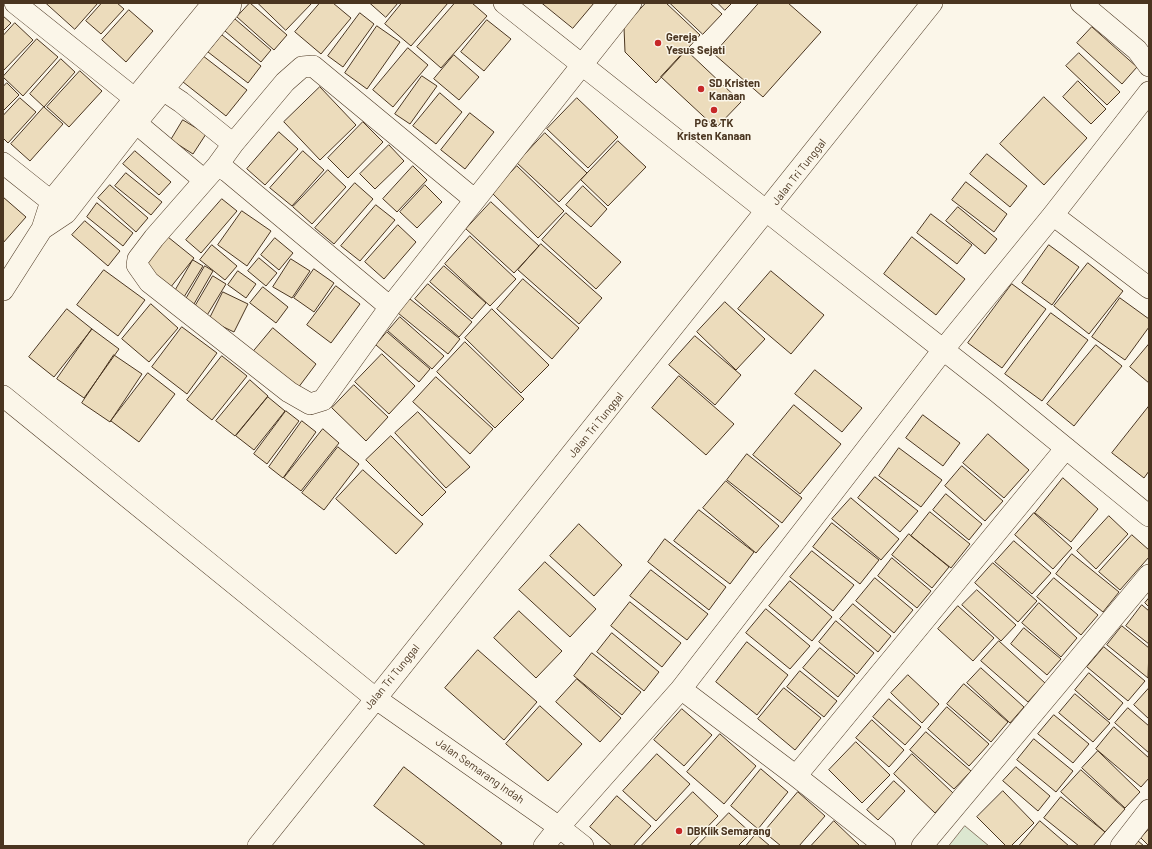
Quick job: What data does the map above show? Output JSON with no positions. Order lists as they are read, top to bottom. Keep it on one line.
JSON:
{"streets":{"street":["Jalan Tri Tunggal","Jalan Semarang Indah"]},"crossings":[["Jalan Tri Tunggal","Jalan Semarang Indah"]],"places":["Gereja Yesus Sejati","SD Kristen Kanaan","PG & TK Kristen Kanaan","DBKlik Semarang"]}
